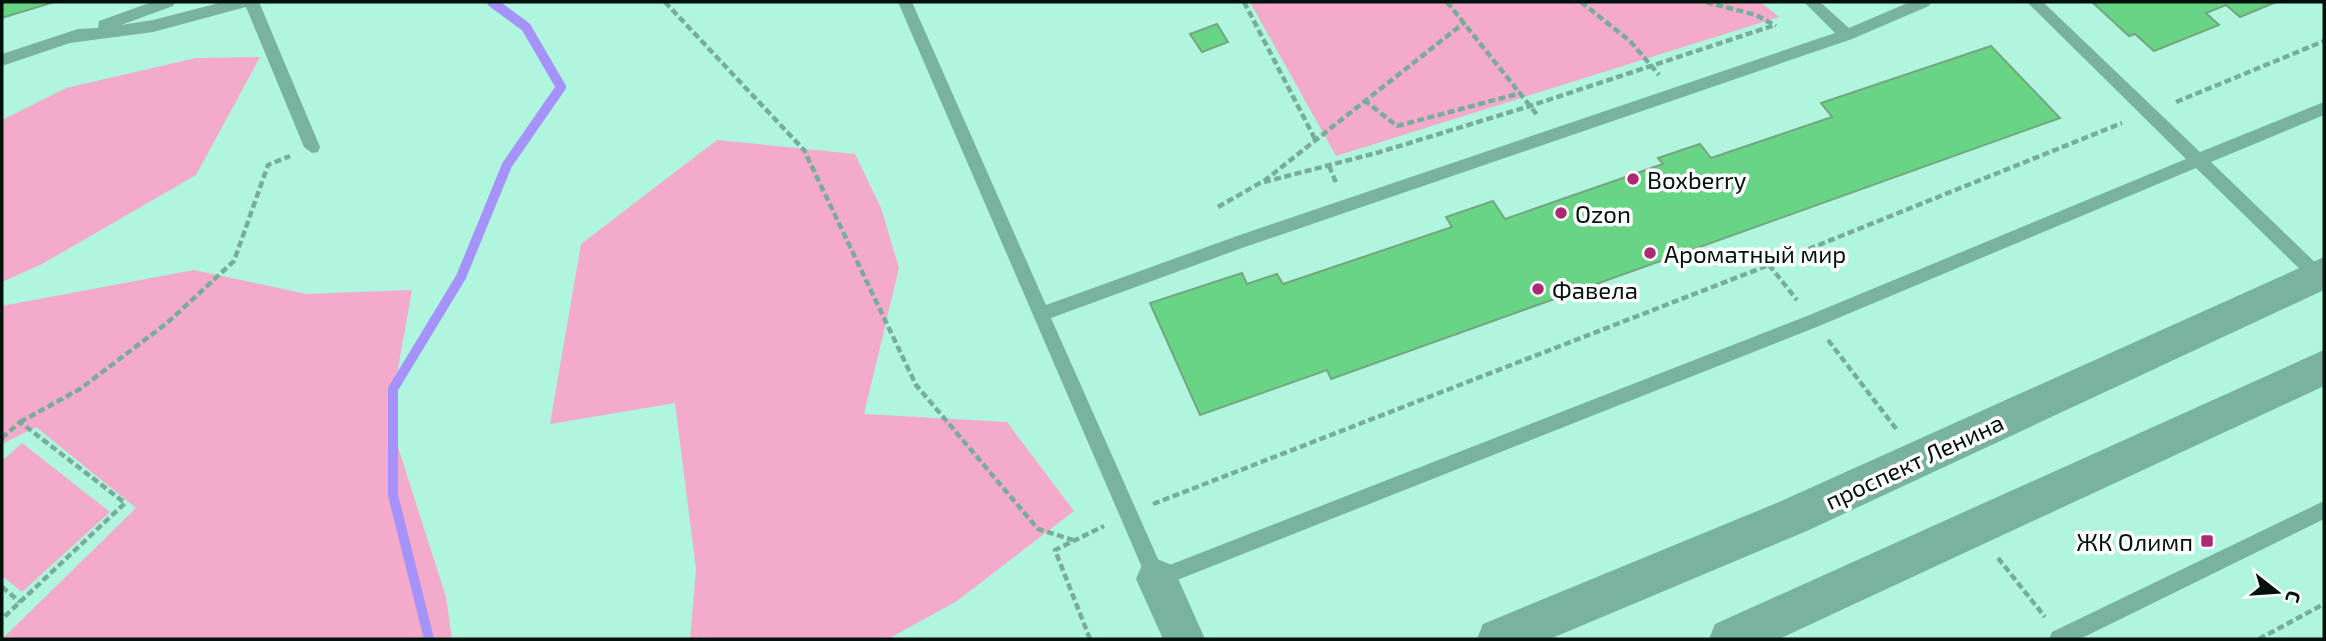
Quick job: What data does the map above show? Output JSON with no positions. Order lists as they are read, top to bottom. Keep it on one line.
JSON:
{"streets":{"street":["проспект Ленина"]},"places":{"other":["Boxberry","Ozon","Ароматный мир","Фавела"],"transit":["ЖК Олимп"]},"north":"right"}
